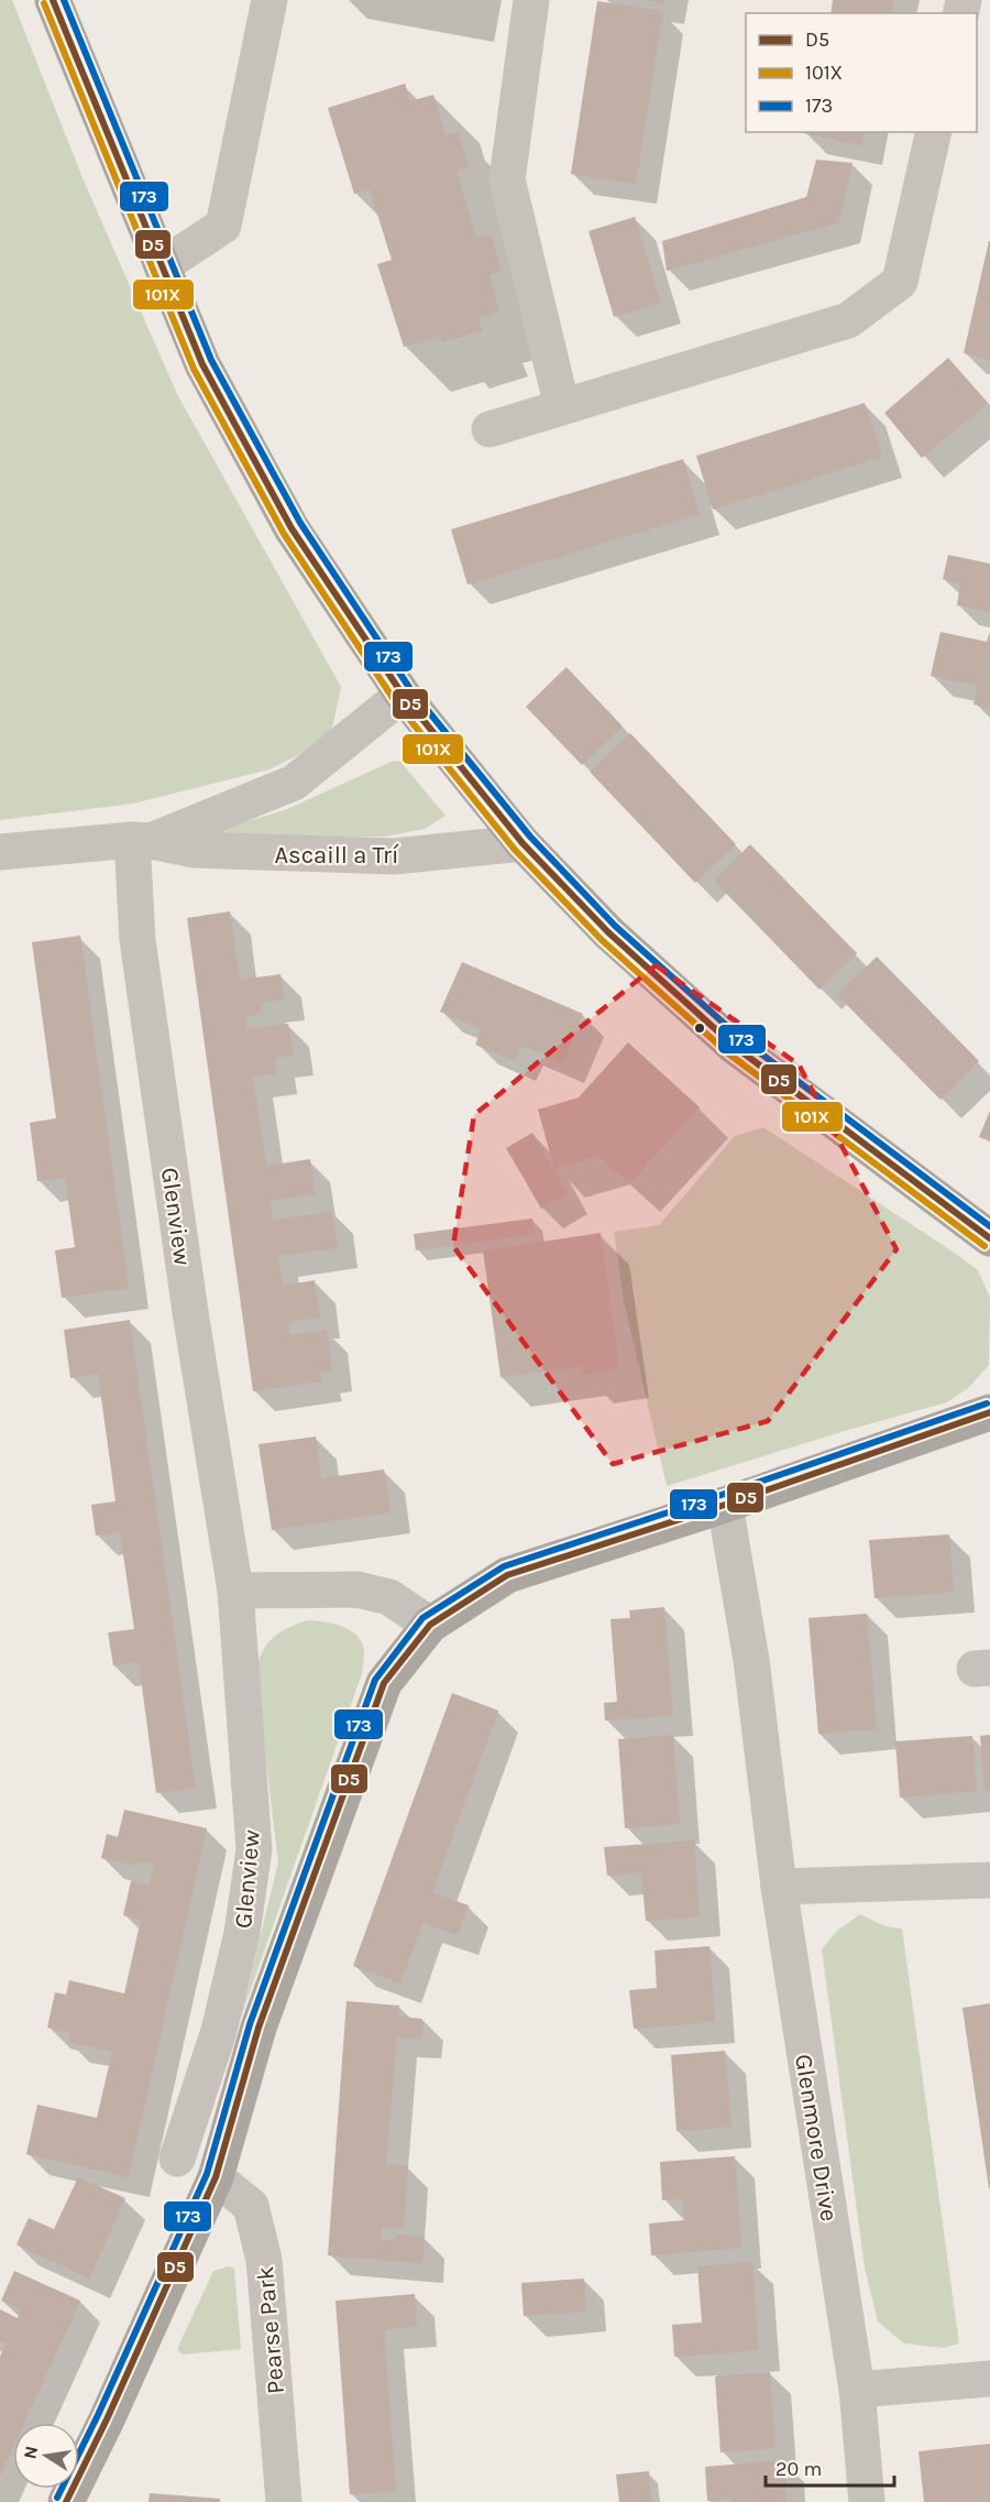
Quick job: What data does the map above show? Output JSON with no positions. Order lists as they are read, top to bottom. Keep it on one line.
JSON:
{"streets":{"street":["Ascaill a Trí","Glenview","Glenmore Drive","Pearse Park"]},"crossings":[["Ascaill a Trí","Glenview"]],"lines":["transit line D5","transit line 173","transit line 101X"],"legend":["D5","101X","173"],"scale_bar":"20 m","north":"left"}
